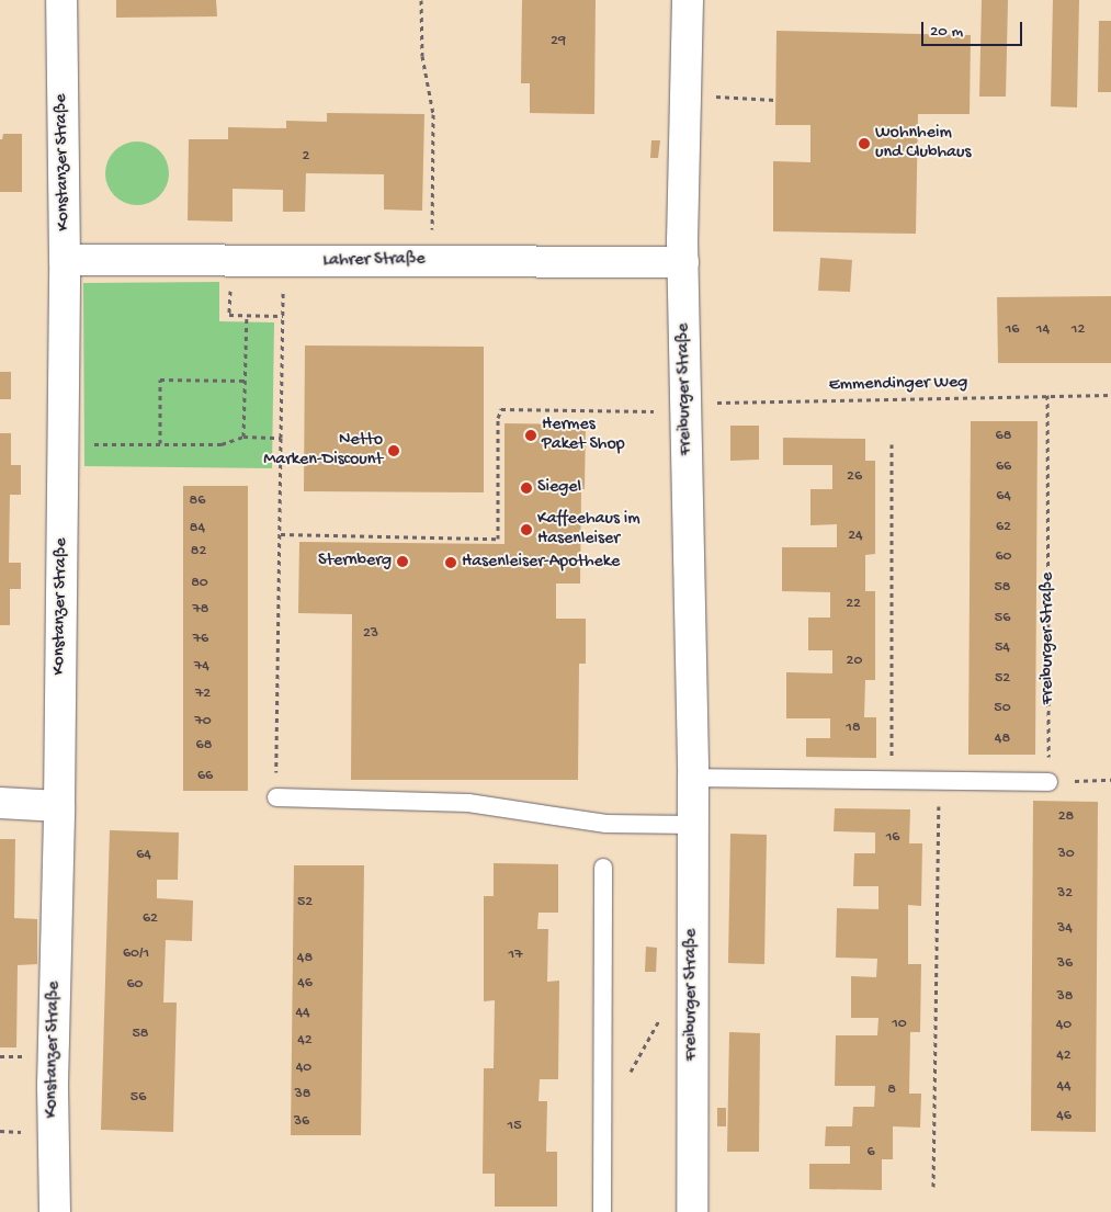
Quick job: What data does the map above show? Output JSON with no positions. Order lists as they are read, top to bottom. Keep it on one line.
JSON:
{"streets":{"street":["Konstanzer Straße","Lahrer Straße","Freiburger Straße"],"path":["Emmendinger Weg"]},"crossings":[["Konstanzer Straße","Lahrer Straße"],["Lahrer Straße","Freiburger Straße"],["Emmendinger Weg","Freiburger Straße"]],"places":["Wohnheim und Clubhaus","Hermes Paket Shop","Netto Marken-Discount","Siegel","Kaffeehaus im Hasenleiser","Sternberg","Hasenleiser-Apotheke"],"house_numbers":["29","2","16","14","12","68","66","26","64","86","62","84","24","82","60","80","58","22","78","56","23","76","54","20","74","52","72","50","70","18","48","68","66","28","16","30","64","32","52","62","34","60/1","17","48","36","46","60","38","44","10","40","58","42","42","40","44","8","38","56","46","36","15","6"],"scale_bar":"20 m"}
